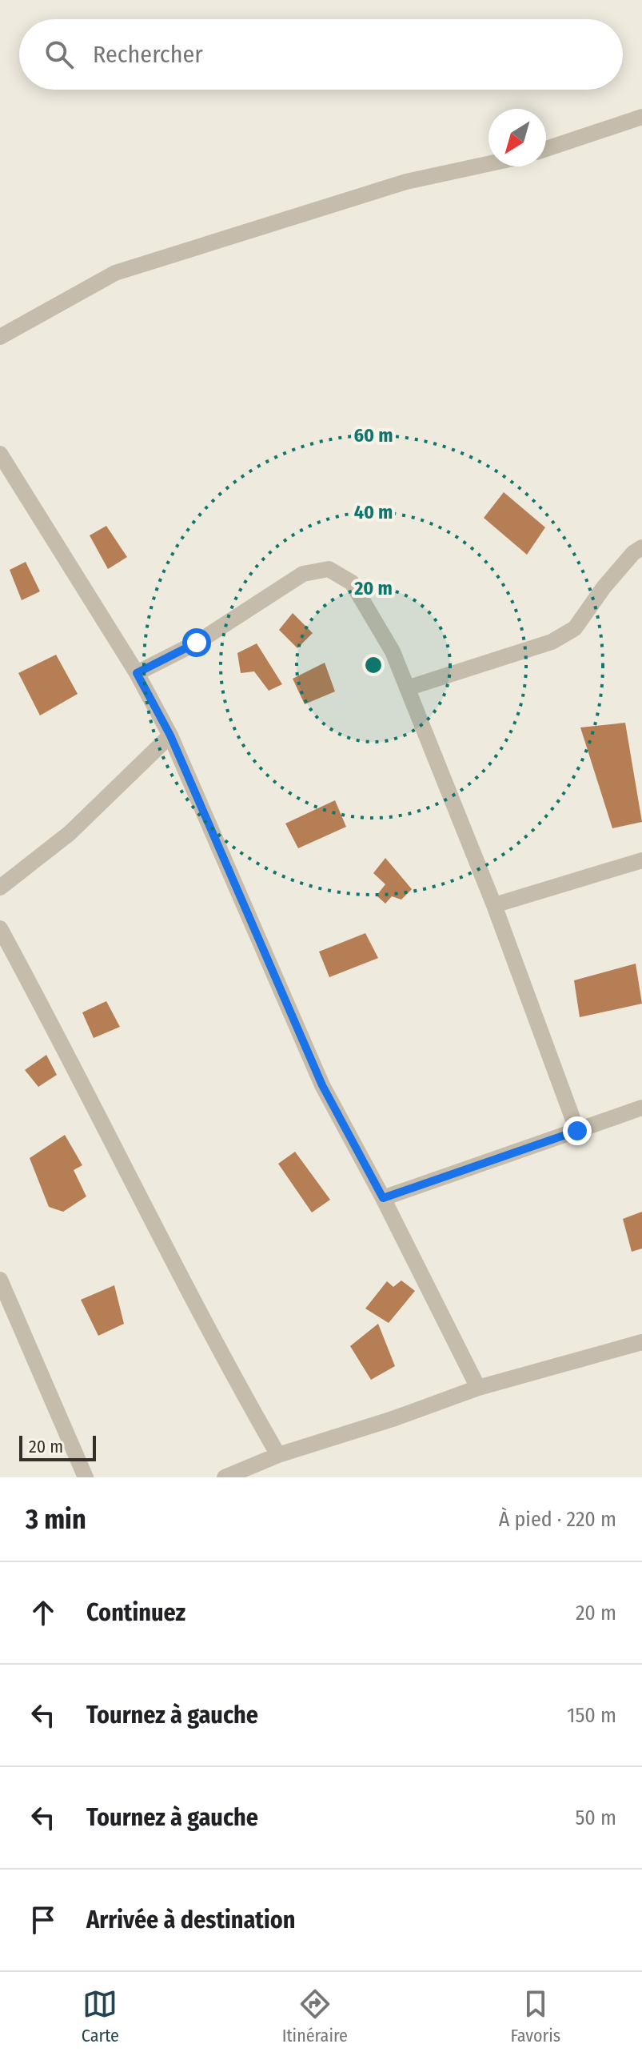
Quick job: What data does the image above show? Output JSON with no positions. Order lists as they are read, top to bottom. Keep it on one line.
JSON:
{"scale_bar":"20 m","north":"bottom left","page":{"search":"Rechercher","scale":"20 m","heading":["3 min","À pied · 220 m"],"list":[["Continuez","20 m"],["Tournez à gauche","150 m"],["Tournez à gauche","50 m"],"Arrivée à destination"],"nav":["Carte","Itinéraire","Favoris"]},"rings":["60 m","40 m","20 m"]}
